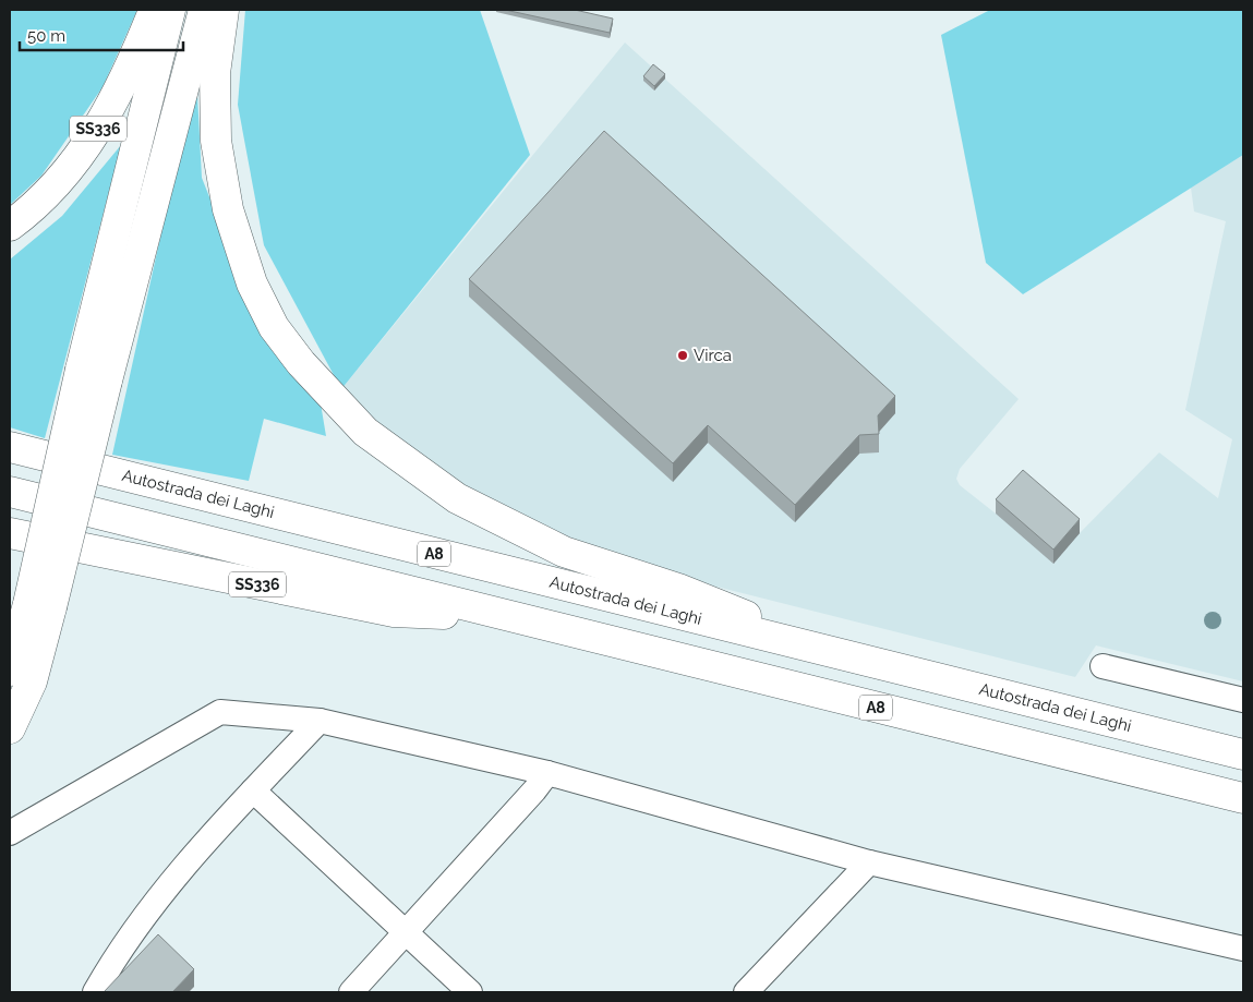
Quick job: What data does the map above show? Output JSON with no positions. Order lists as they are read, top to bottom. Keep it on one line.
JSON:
{"streets":{"highway":["SS336","Autostrada dei Laghi","A8"]},"crossings":[["SS336","A8"]],"places":["Virca"],"scale_bar":"50 m"}
